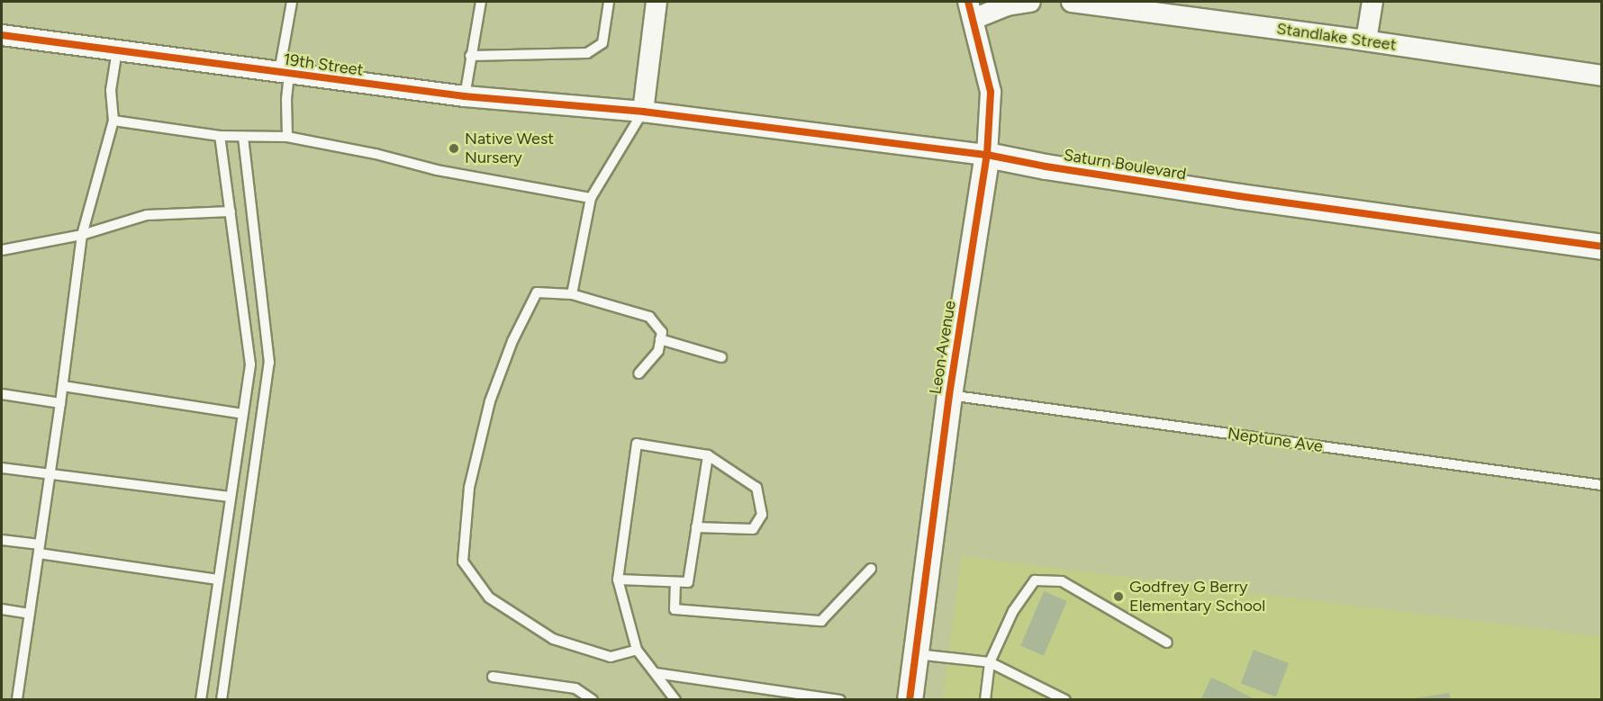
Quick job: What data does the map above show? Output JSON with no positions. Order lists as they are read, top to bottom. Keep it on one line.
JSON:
{"streets":{"street":["Standlake Street","19th Street","Saturn Boulevard","Leon Avenue"],"lane":["Neptune Ave"]},"crossings":[["19th Street","Saturn Boulevard"],["Saturn Boulevard","Leon Avenue"],["Leon Avenue","Neptune Ave"]],"places":["Native West Nursery","Godfrey G Berry Elementary School"]}
